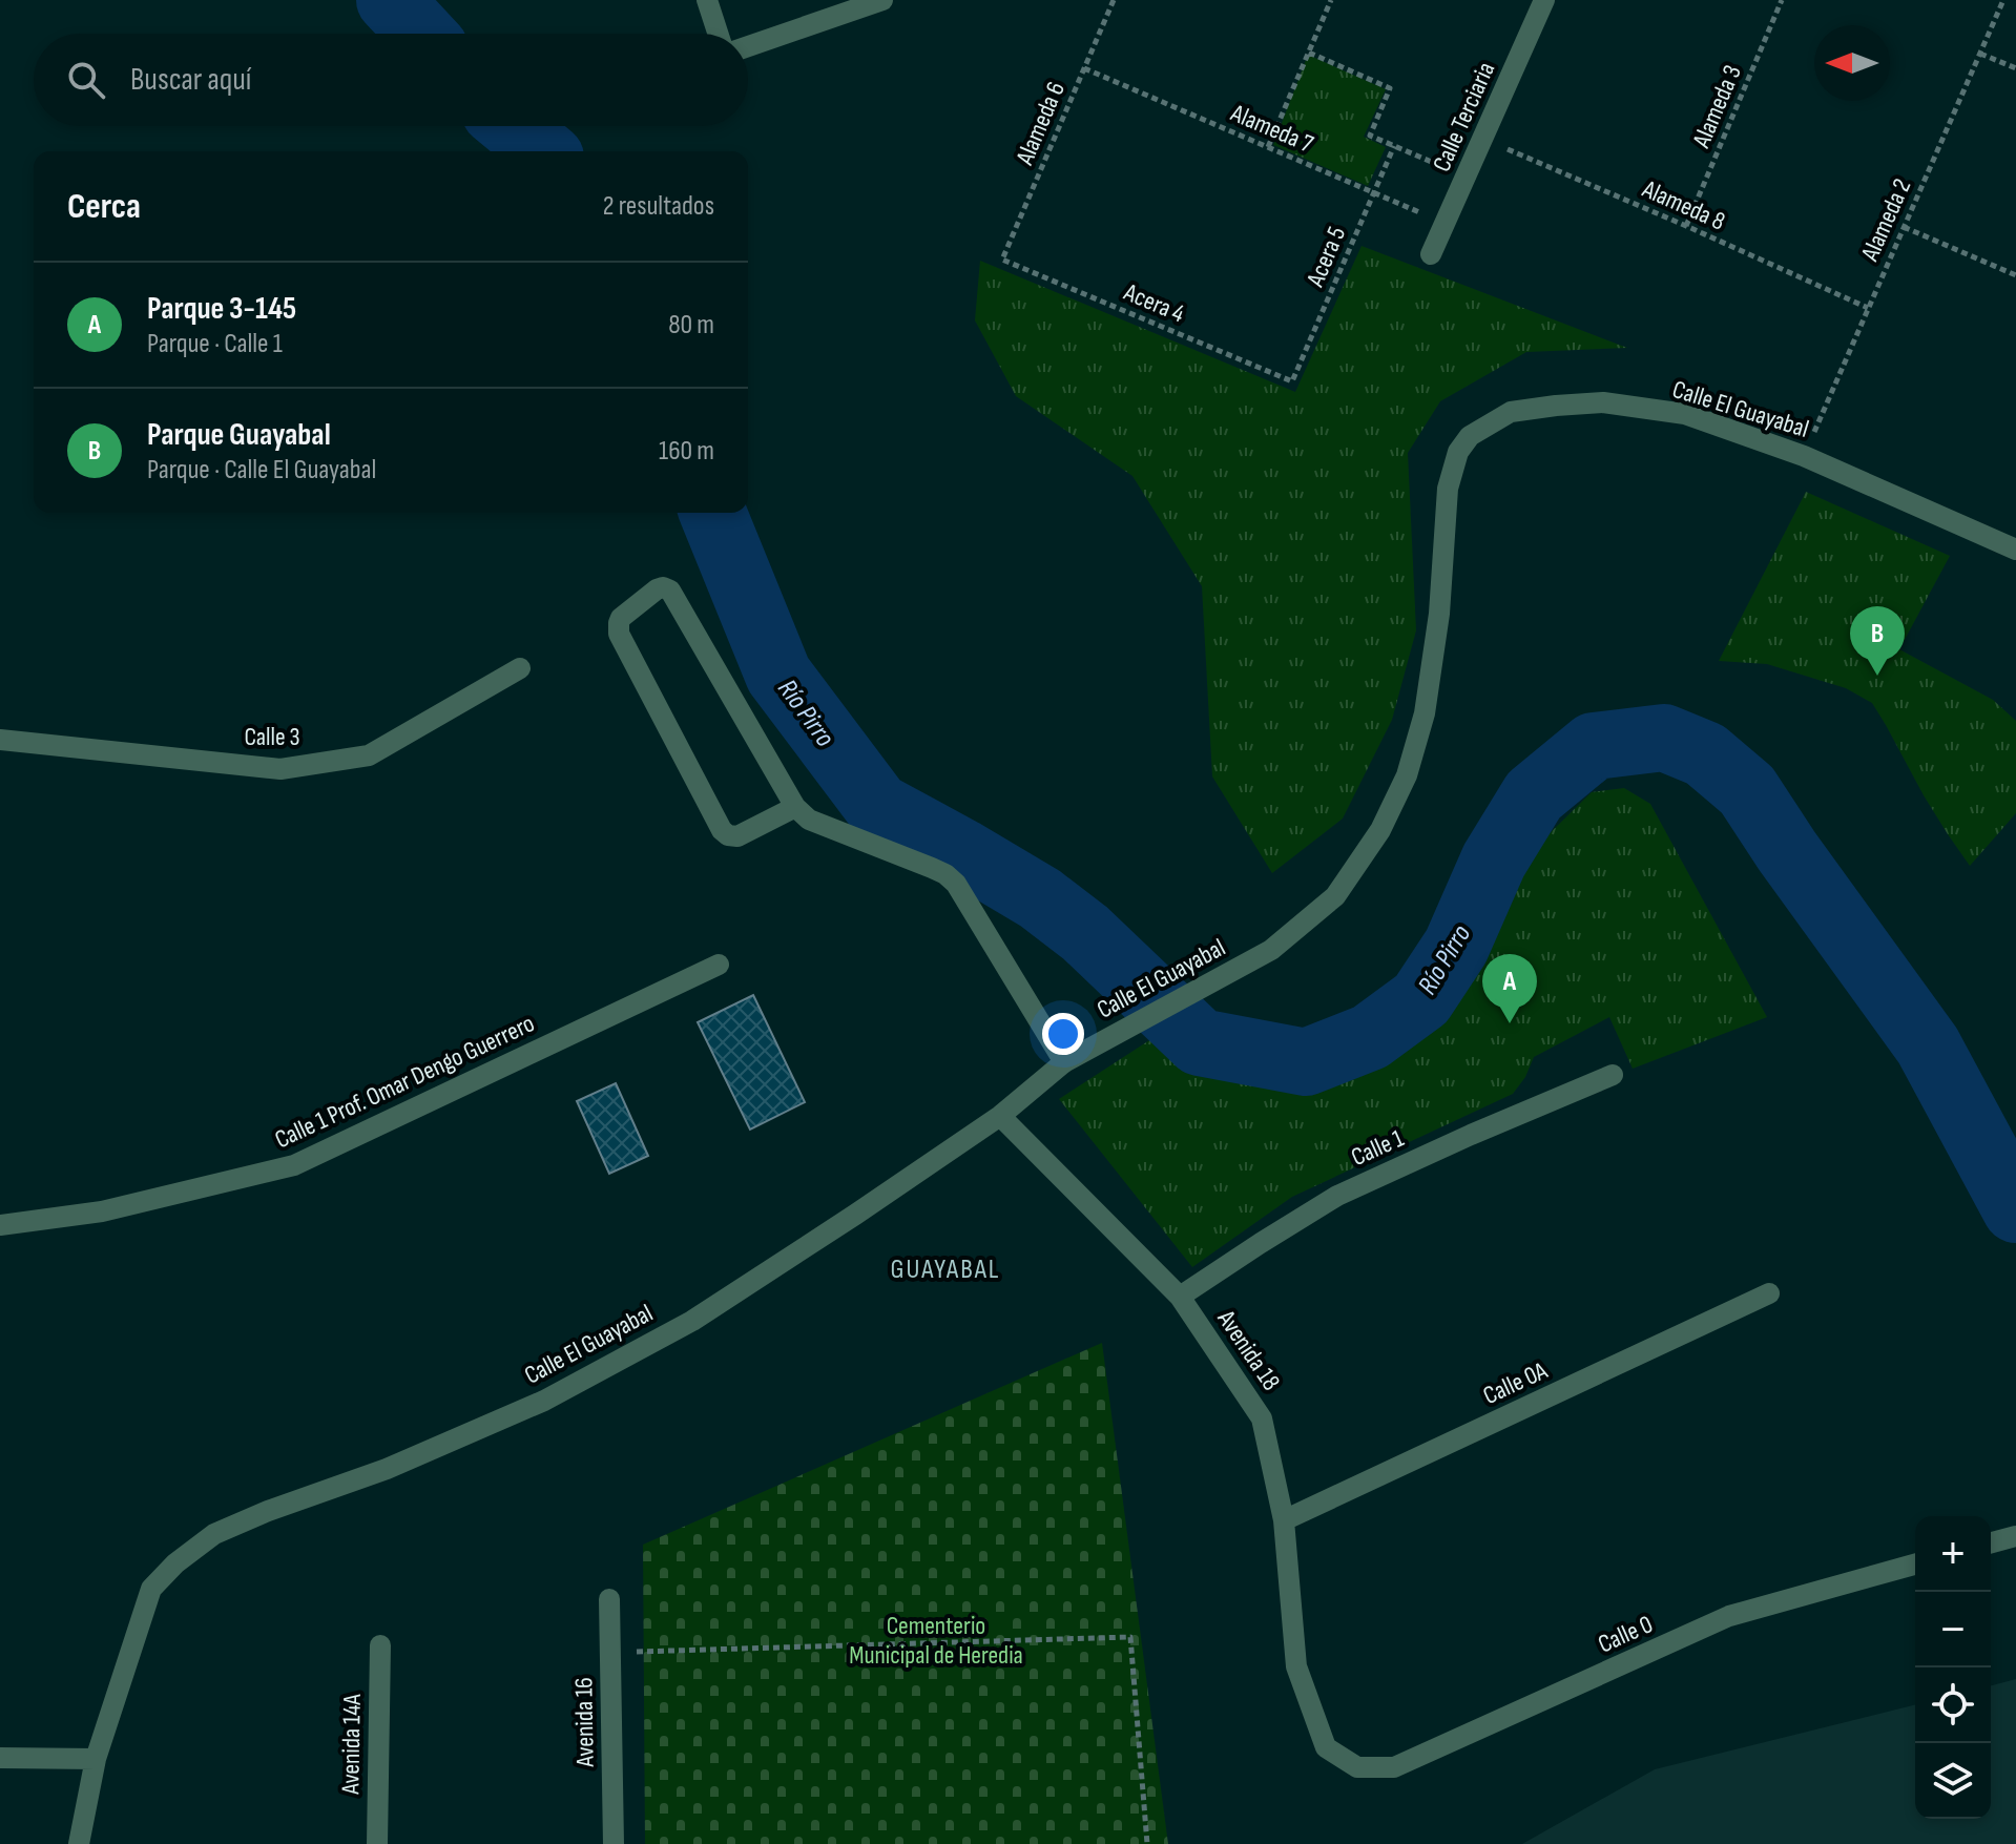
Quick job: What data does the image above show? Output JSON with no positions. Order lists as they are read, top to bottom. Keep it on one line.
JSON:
{"streets":{"street":["Calle Terciaria","Calle El Guayabal","Calle 3","Calle 1 Prof. Omar Dengo Guerrero","Calle 1","Avenida 18","Calle 0A","Calle 0","Avenida 16","Avenida 14A"],"path":["Alameda 3","Alameda 6","Alameda 7","Alameda 8","Alameda 2","Acera 5","Acera 4"]},"crossings":[["Alameda 3","Alameda 8"],["Calle Terciaria","Alameda 7"],["Calle Terciaria","Alameda 8"],["Alameda 6","Alameda 7"],["Alameda 6","Acera 4"],["Alameda 7","Acera 5"],["Alameda 8","Alameda 2"],["Alameda 2","Calle El Guayabal"],["Acera 5","Acera 4"],["Calle El Guayabal","Avenida 18"],["Calle 1","Avenida 18"],["Avenida 18","Calle 0A"],["Avenida 18","Calle 0"]],"districts":["GUAYABAL"],"water":["Río Pirro"],"parks":["Cementerio Municipal de Heredia"],"north":"left","page":{"search":"Buscar aquí","heading":["Cerca","2 resultados"],"list":[{"mark":"A","name":"Parque 3-145","note":"Parque · Calle 1","value":"80 m"},{"mark":"B","name":"Parque Guayabal","note":"Parque · Calle El Guayabal","value":"160 m"}],"pins":["B","A"],"map_buttons":["+","−"]}}
